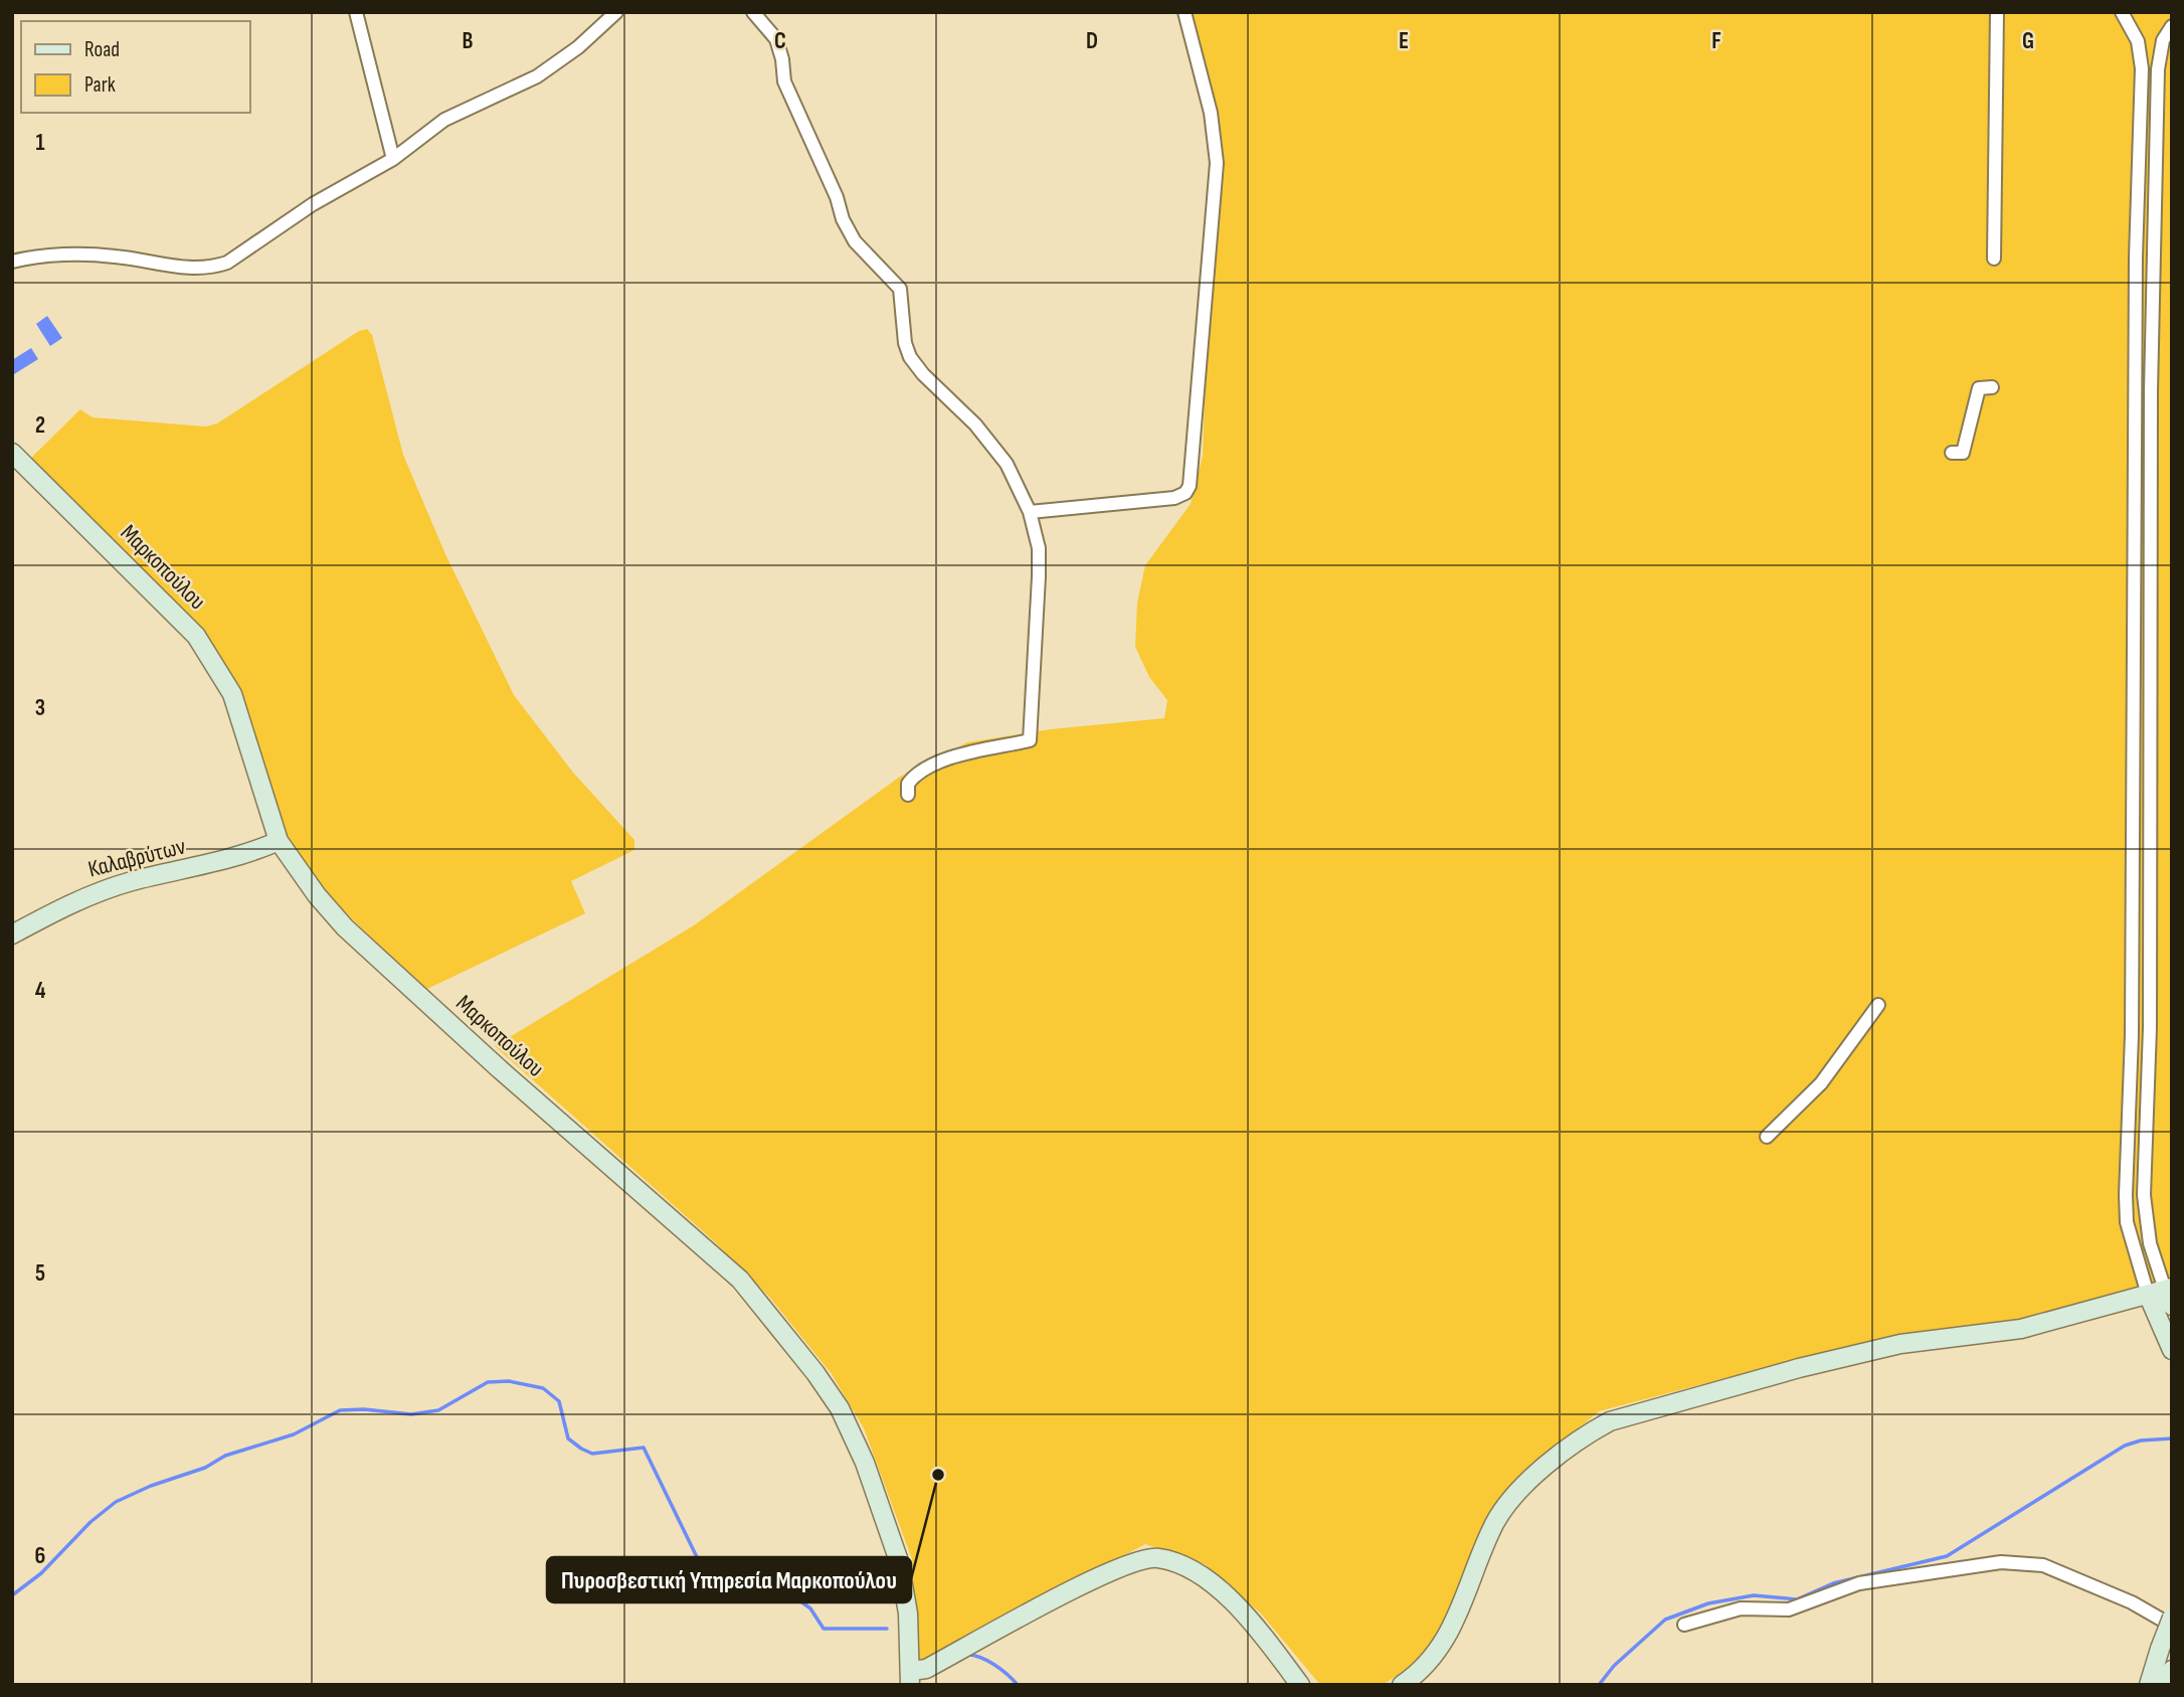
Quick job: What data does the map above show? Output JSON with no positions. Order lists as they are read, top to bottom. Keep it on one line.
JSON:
{"streets":{"main road":["Μαρκοπούλου","Καλαβρύτων"]},"crossings":[["Μαρκοπούλου","Καλαβρύτων"]],"places":["Πυροσβεστική Υπηρεσία Μαρκοπούλου"],"legend":["Road","Park"],"grid":{"columns":["B","C","D","E","F","G"],"rows":["1","2","3","4","5","6"]}}
